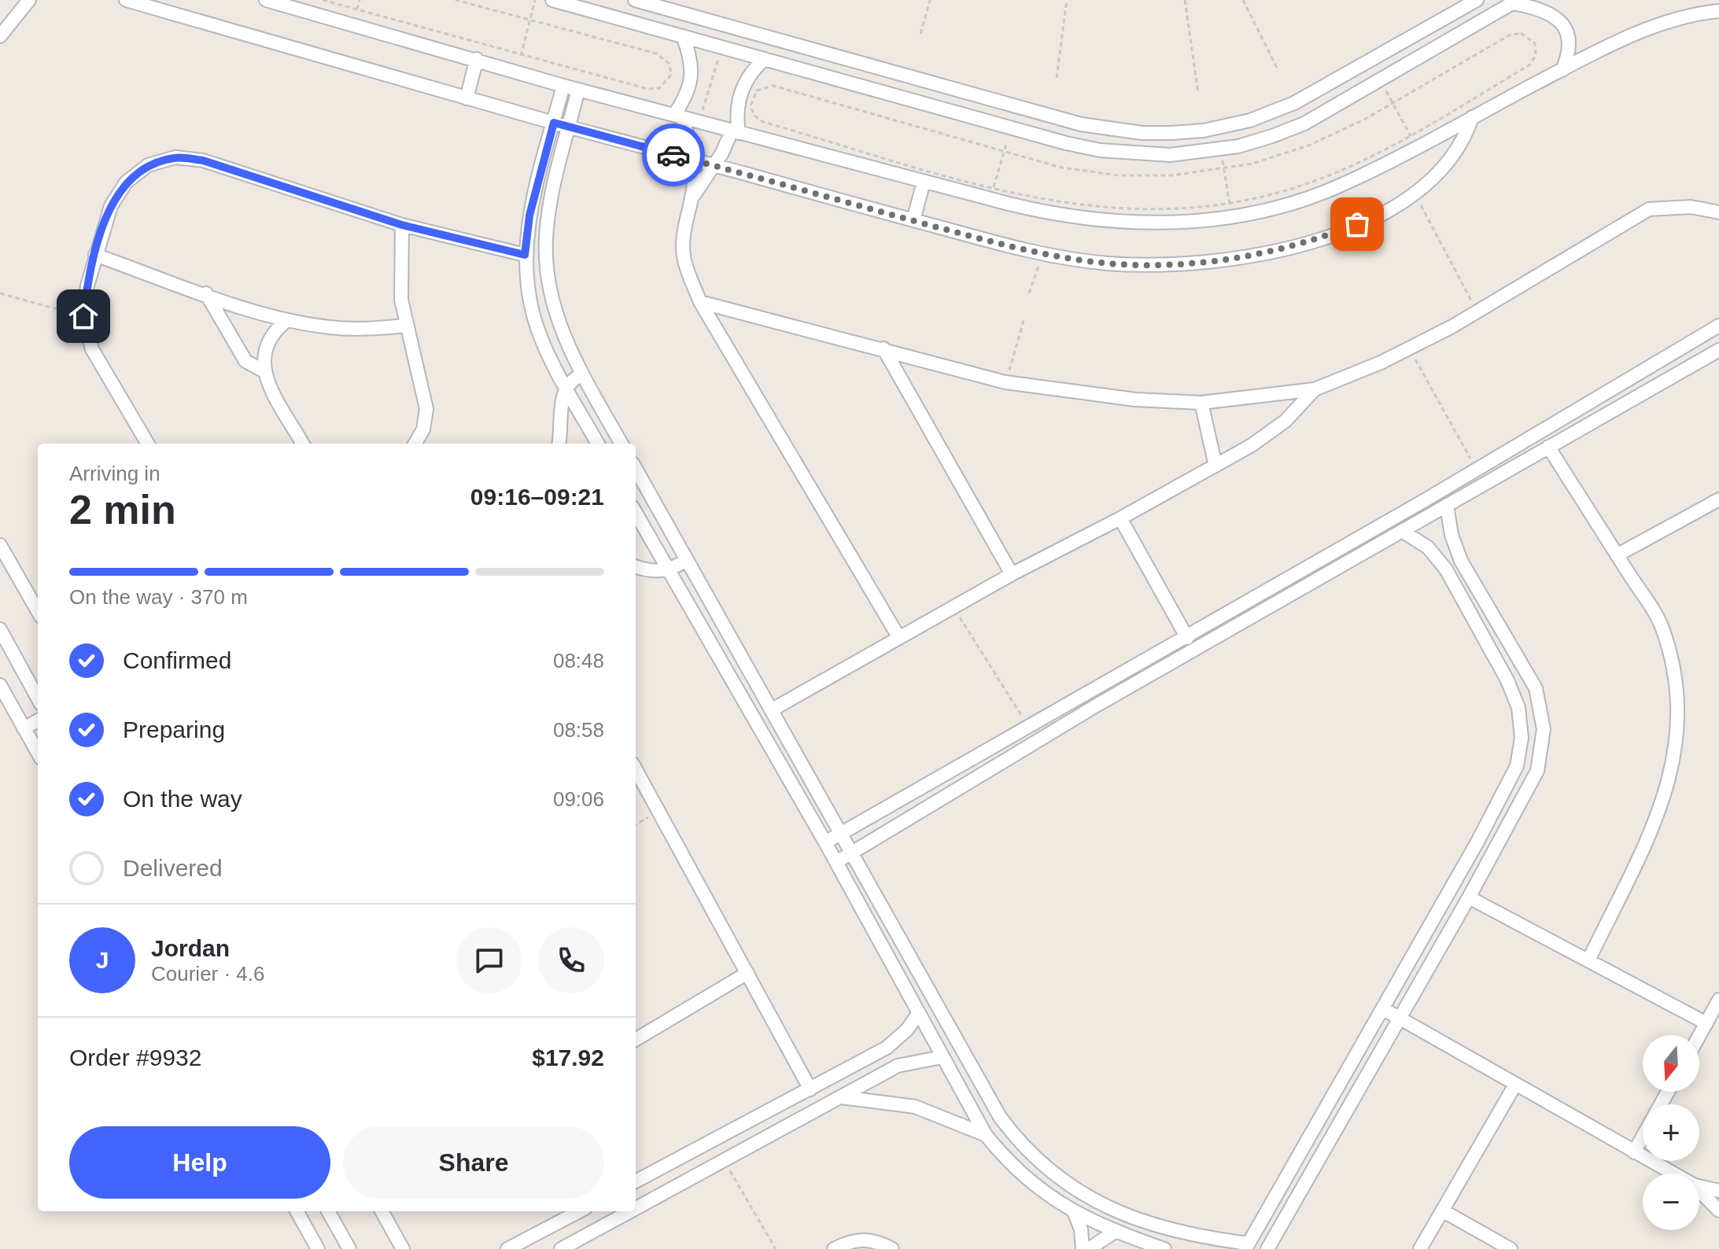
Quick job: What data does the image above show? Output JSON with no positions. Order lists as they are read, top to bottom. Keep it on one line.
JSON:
{"north":"bottom","page":{"heading":["2 min","Arriving in","09:16–09:21"],"panel":["Jordan","Courier · 4.6","Order #9932","$17.92"],"bar":"On the way · 370 m","list":[["Confirmed","08:48"],["Preparing","08:58"],["On the way","09:06"],"Delivered"],"round":"J","map_buttons":["+","−"],"buttons":["Help","Share"]}}
